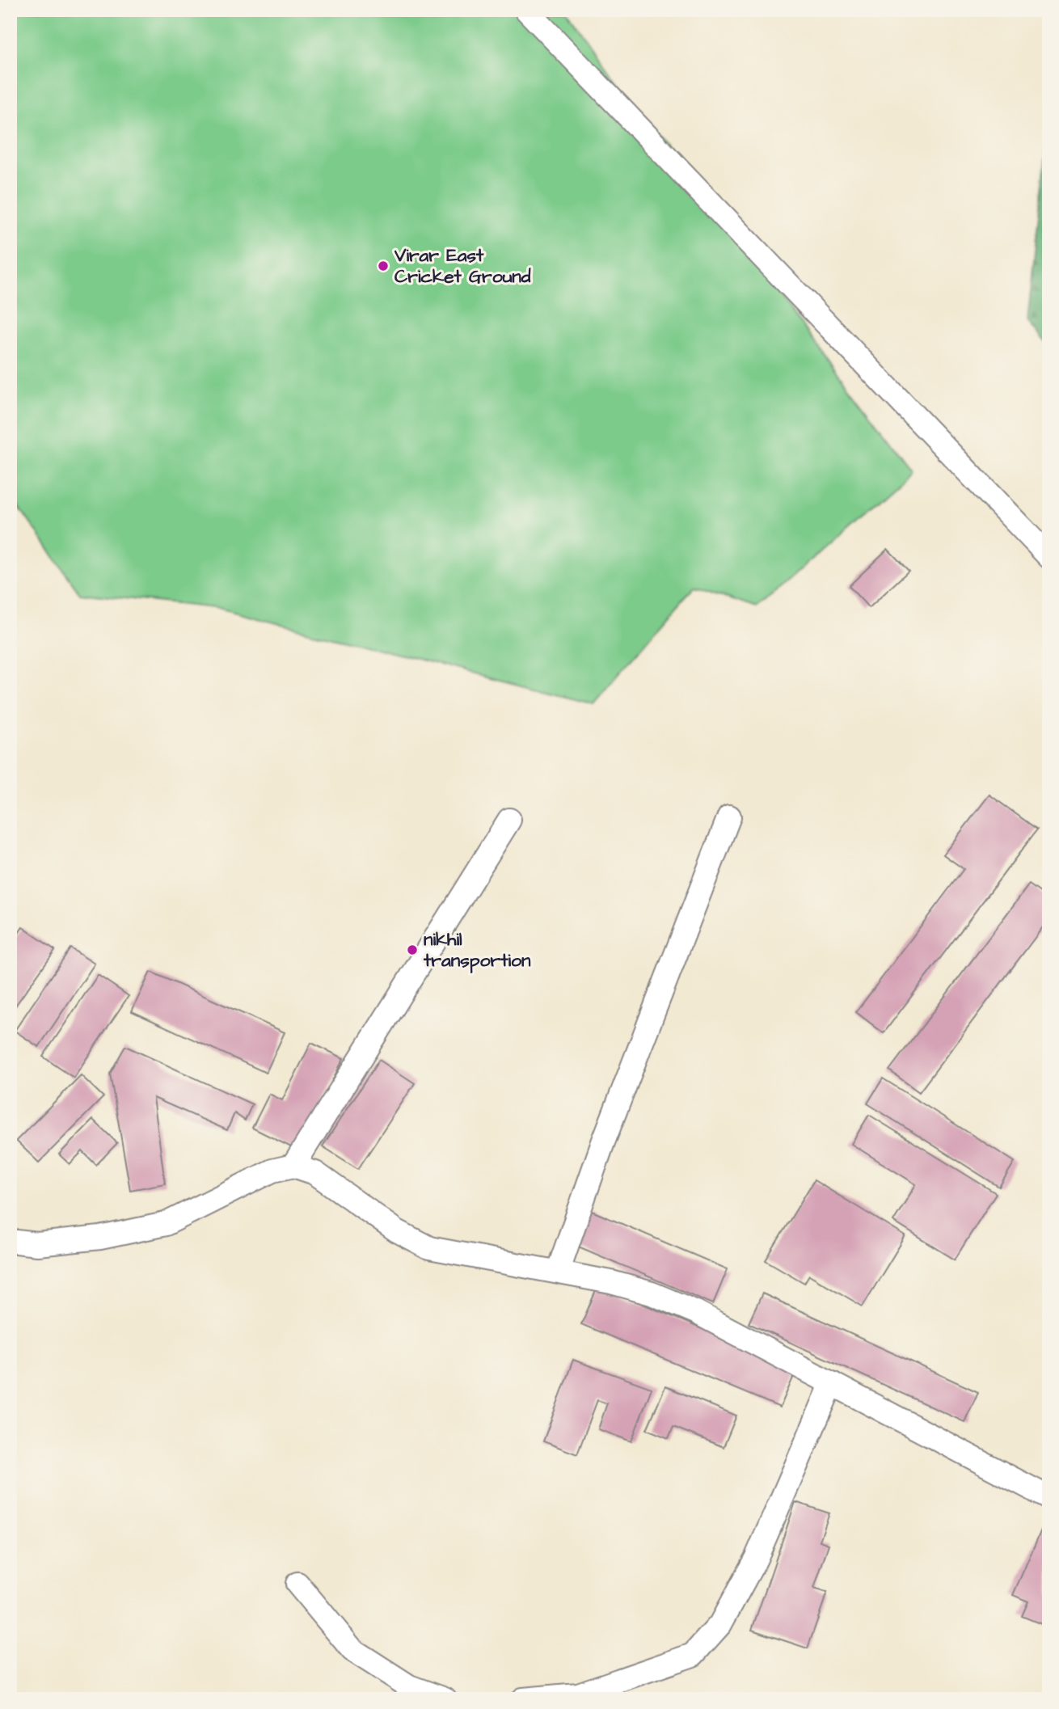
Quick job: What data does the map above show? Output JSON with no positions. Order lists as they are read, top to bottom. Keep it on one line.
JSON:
{"places":["Virar East Cricket Ground","nikhil transportion"]}
